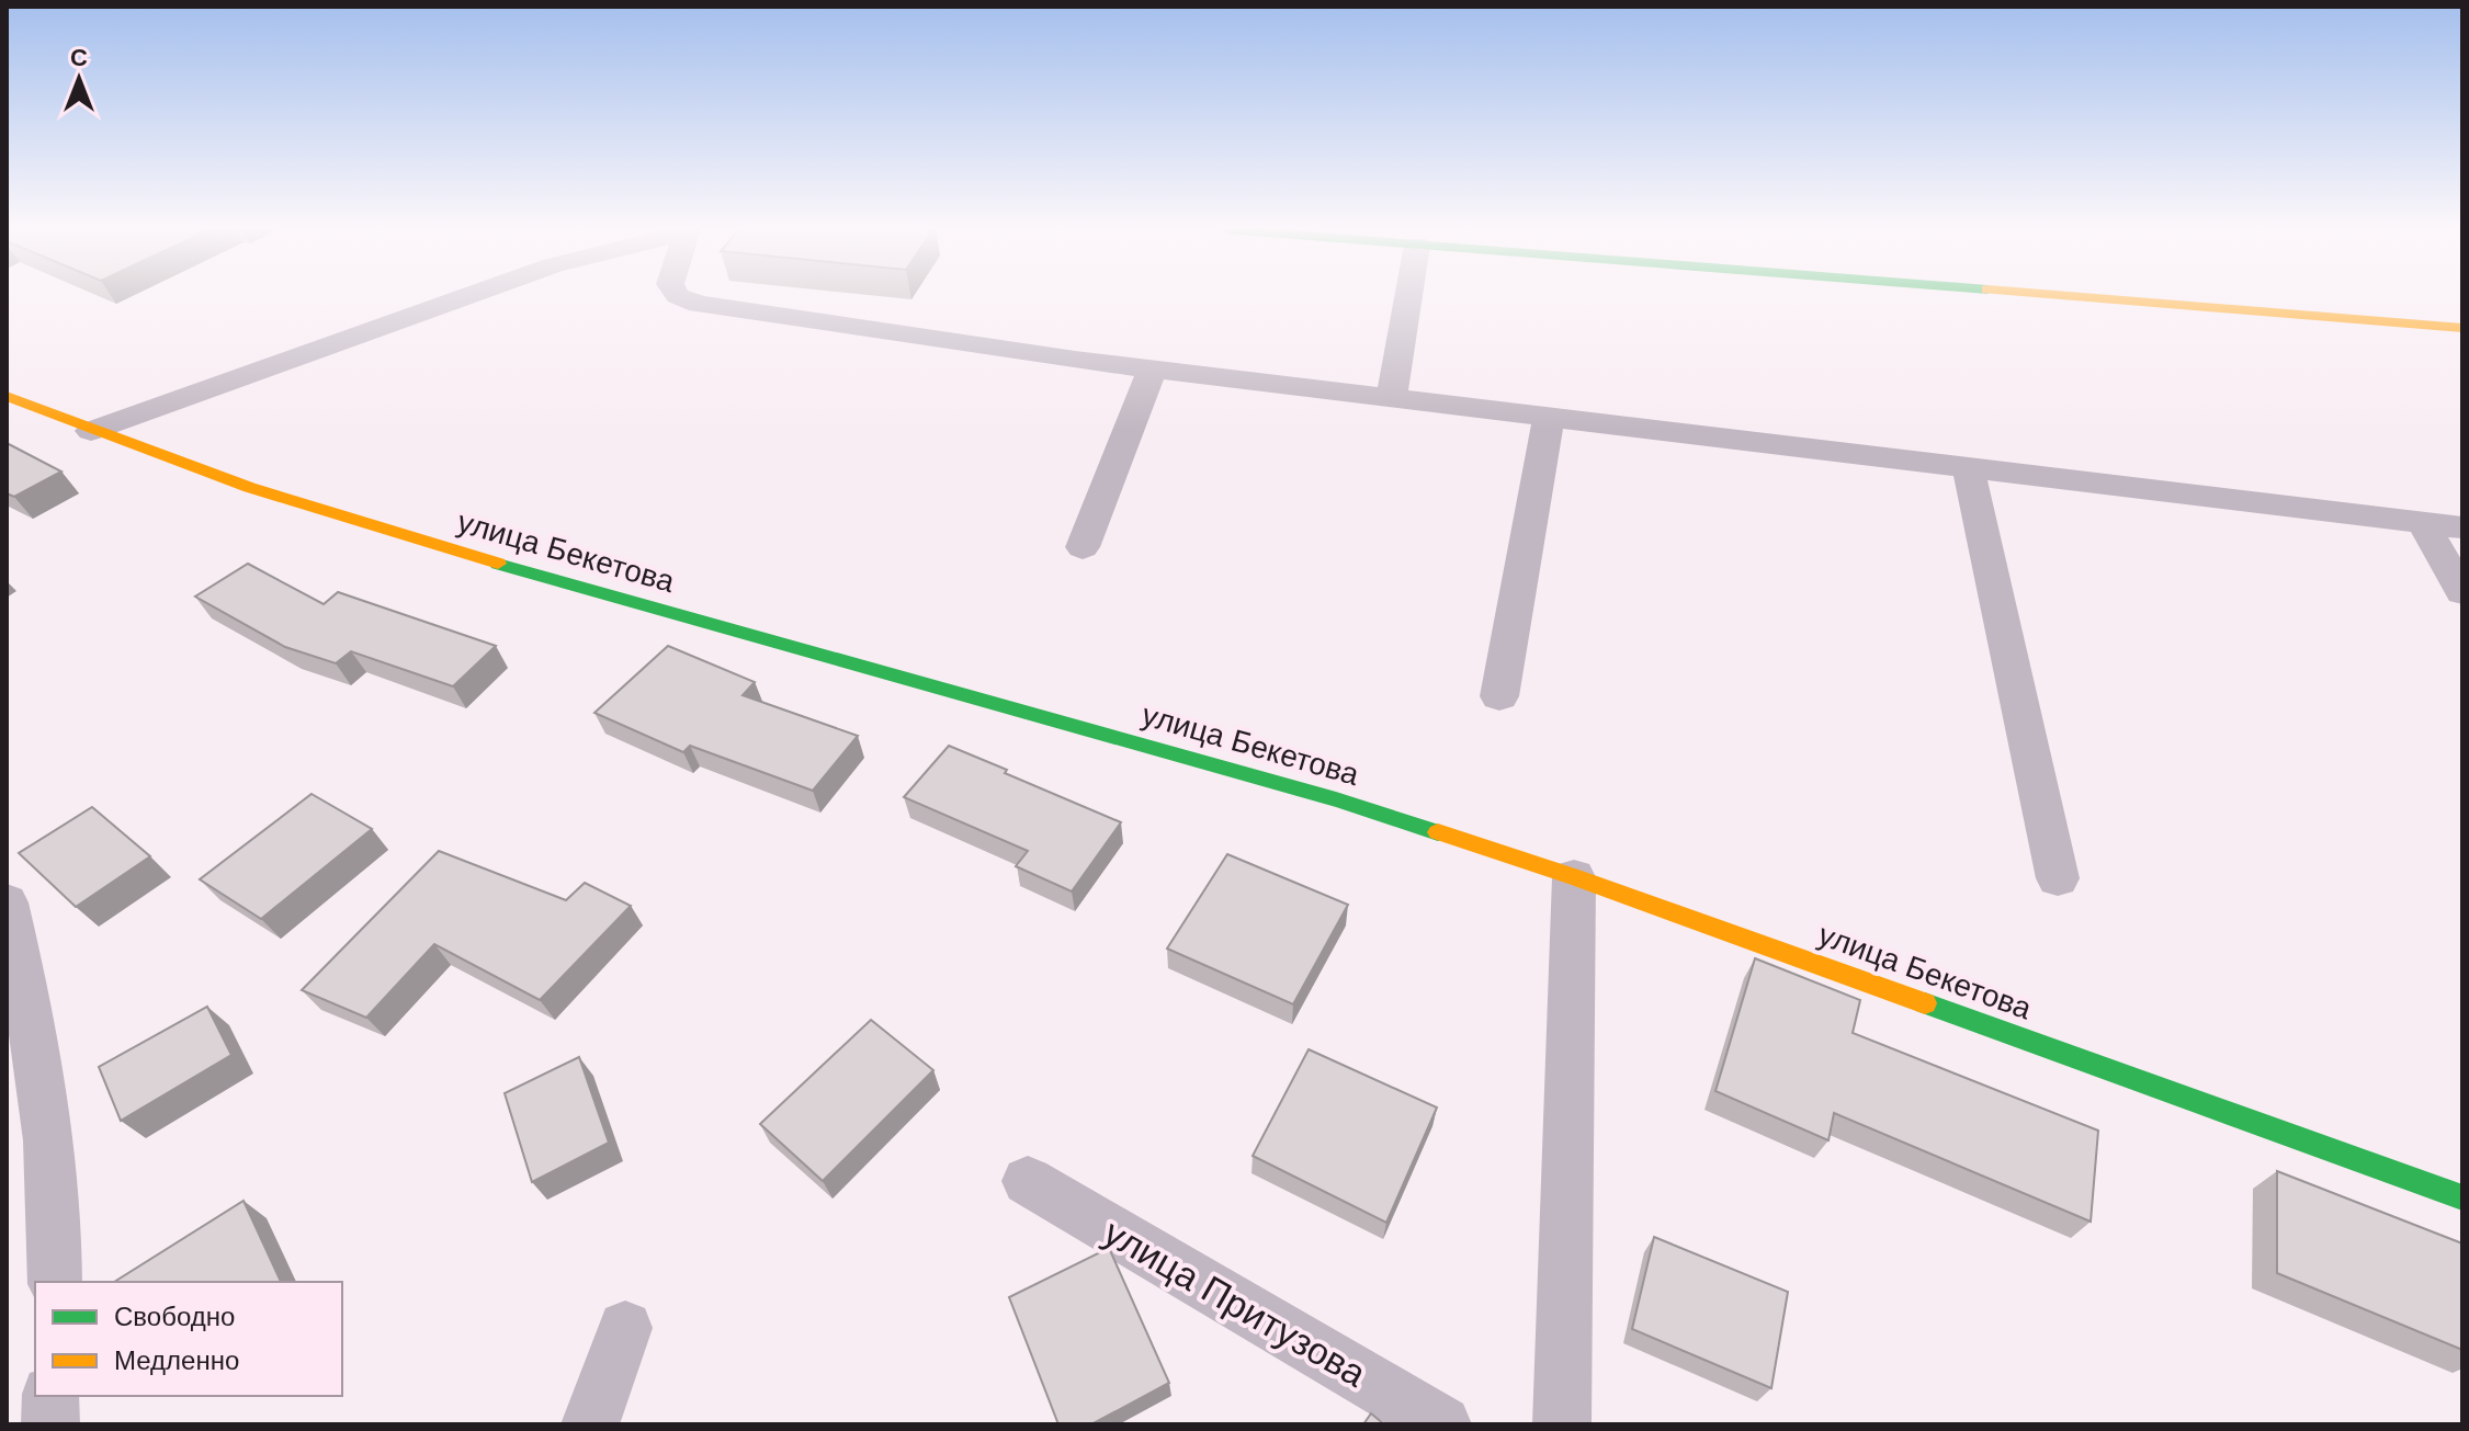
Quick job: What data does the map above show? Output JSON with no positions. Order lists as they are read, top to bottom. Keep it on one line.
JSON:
{"streets":{"street":["улица Бекетова","улица Притузова"]},"legend":["Свободно","Медленно"],"north":"top"}
